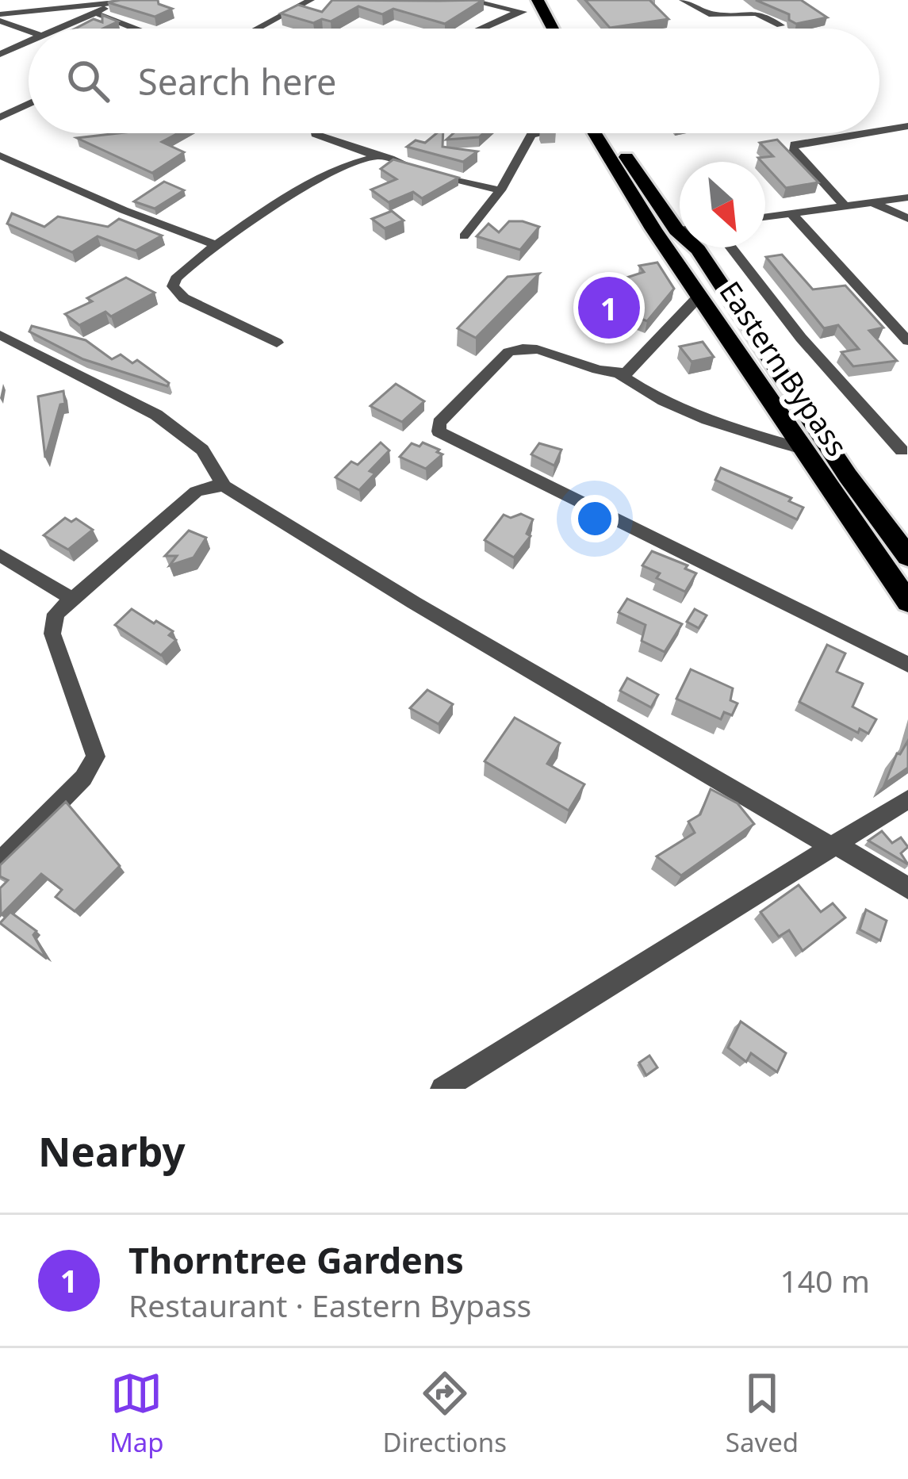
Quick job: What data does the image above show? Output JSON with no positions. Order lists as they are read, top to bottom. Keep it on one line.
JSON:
{"streets":{"main road":["Eastern Bypass"]},"north":"bottom right","page":{"search":"Search here","pins":"1","heading":"Nearby","list":[{"mark":"1","name":"Thorntree Gardens","note":"Restaurant · Eastern Bypass","value":"140 m"}],"nav":["Map","Directions","Saved"]}}
